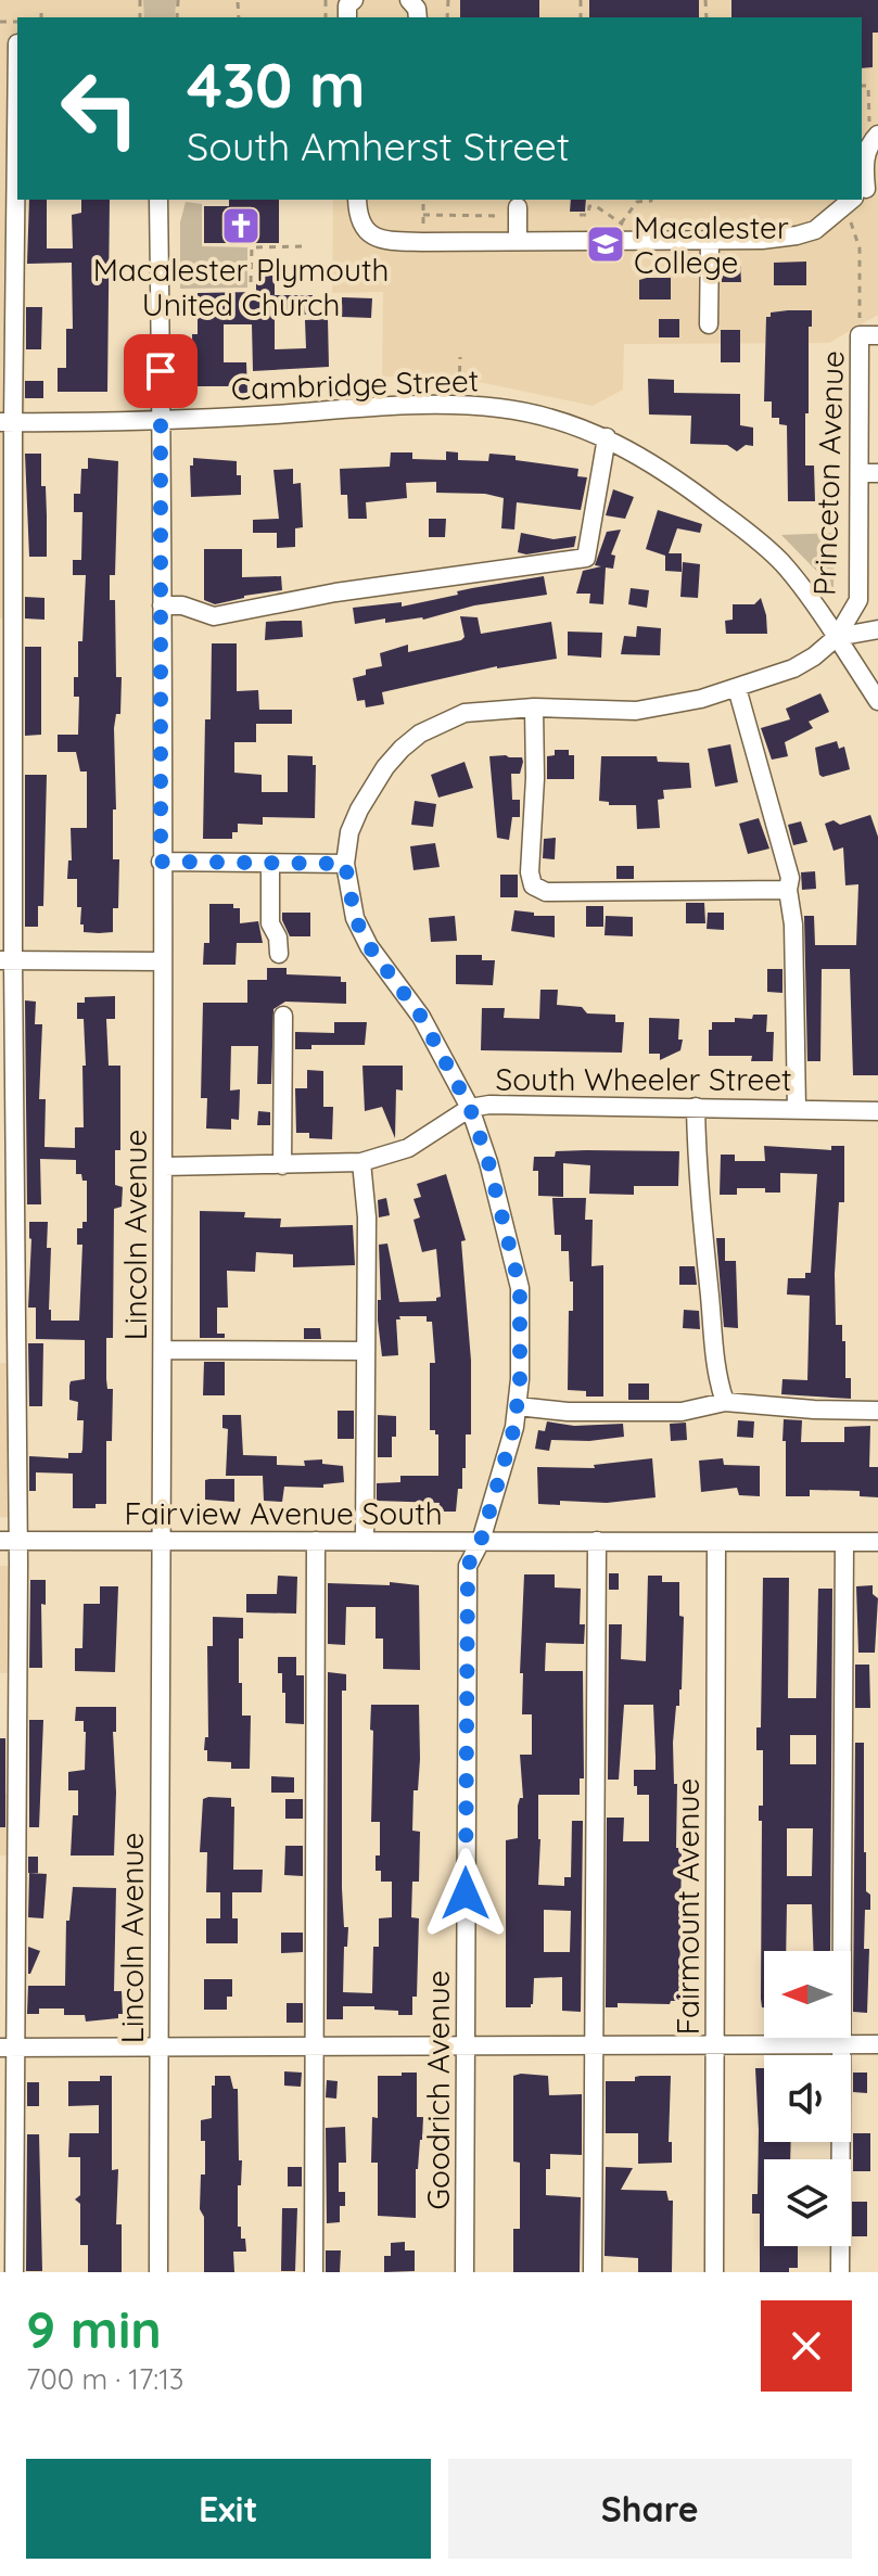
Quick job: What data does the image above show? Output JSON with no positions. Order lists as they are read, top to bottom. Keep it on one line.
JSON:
{"streets":{"street":["Cambridge Street","Princeton Avenue","South Wheeler Street","Lincoln Avenue","Fairview Avenue South","Fairmount Avenue","Goodrich Avenue"]},"crossings":[["Cambridge Street","Princeton Avenue"],["Cambridge Street","Lincoln Avenue"],["South Wheeler Street","Lincoln Avenue"],["South Wheeler Street","Goodrich Avenue"],["Lincoln Avenue","Fairview Avenue South"],["Fairview Avenue South","Fairmount Avenue"],["Fairview Avenue South","Goodrich Avenue"]],"places":{"church":["Macalester Plymouth United Church"],"school or university":["Macalester College"]},"north":"left","page":{"turn":["430 m","South Amherst Street"],"heading":["9 min","700 m · 17:13"],"buttons":["Exit","Share"]}}
